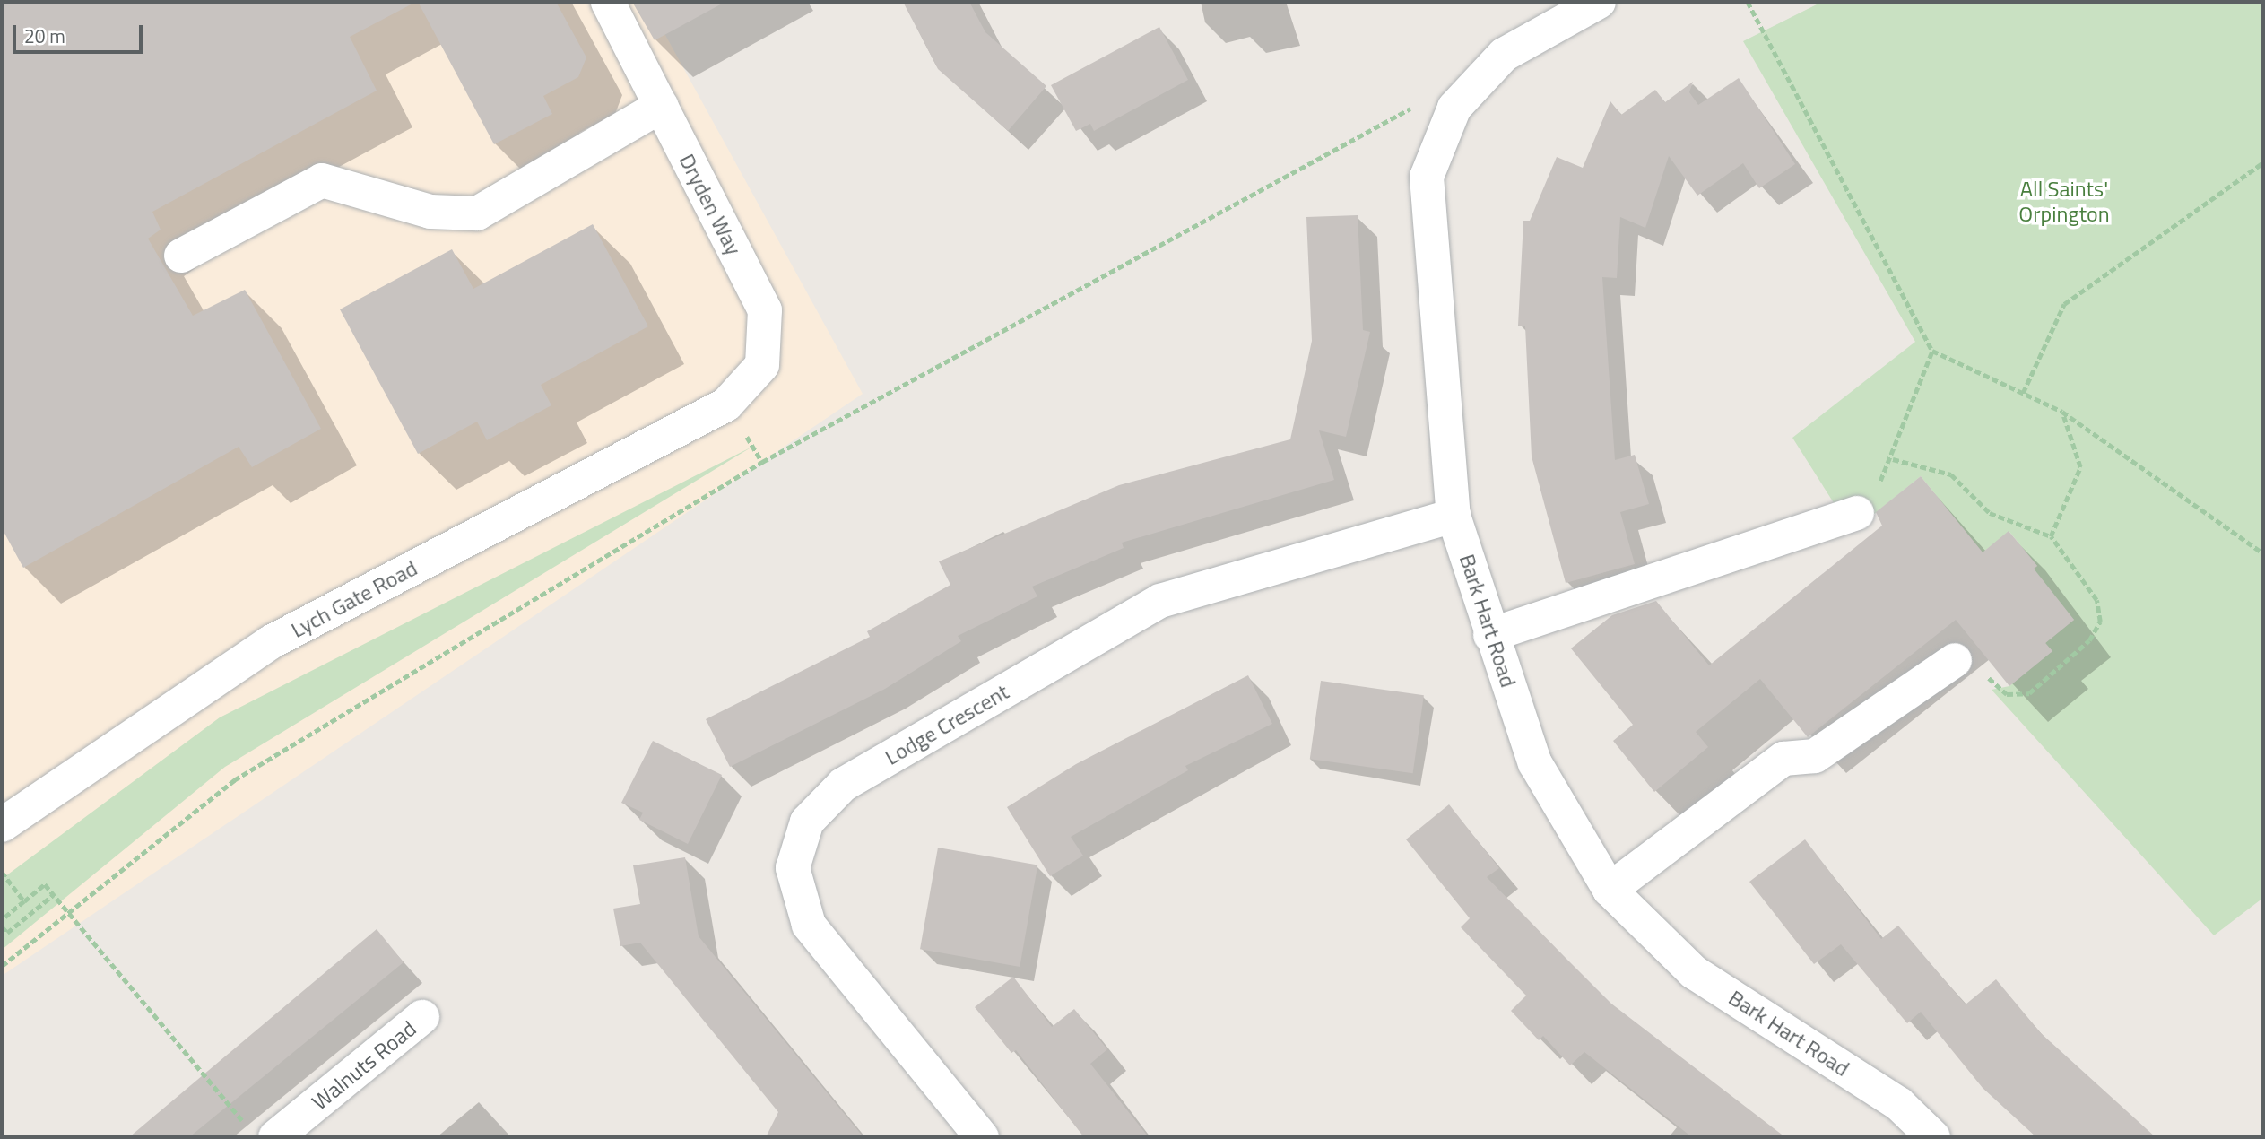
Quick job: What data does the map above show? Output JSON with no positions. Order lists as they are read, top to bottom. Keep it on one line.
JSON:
{"streets":{"street":["Dryden Way","Lych Gate Road","Bark Hart Road","Lodge Crescent","Walnuts Road"]},"crossings":[["Dryden Way","Lych Gate Road"],["Bark Hart Road","Lodge Crescent"]],"parks":["All Saints' Orpington"],"scale_bar":"20 m"}
